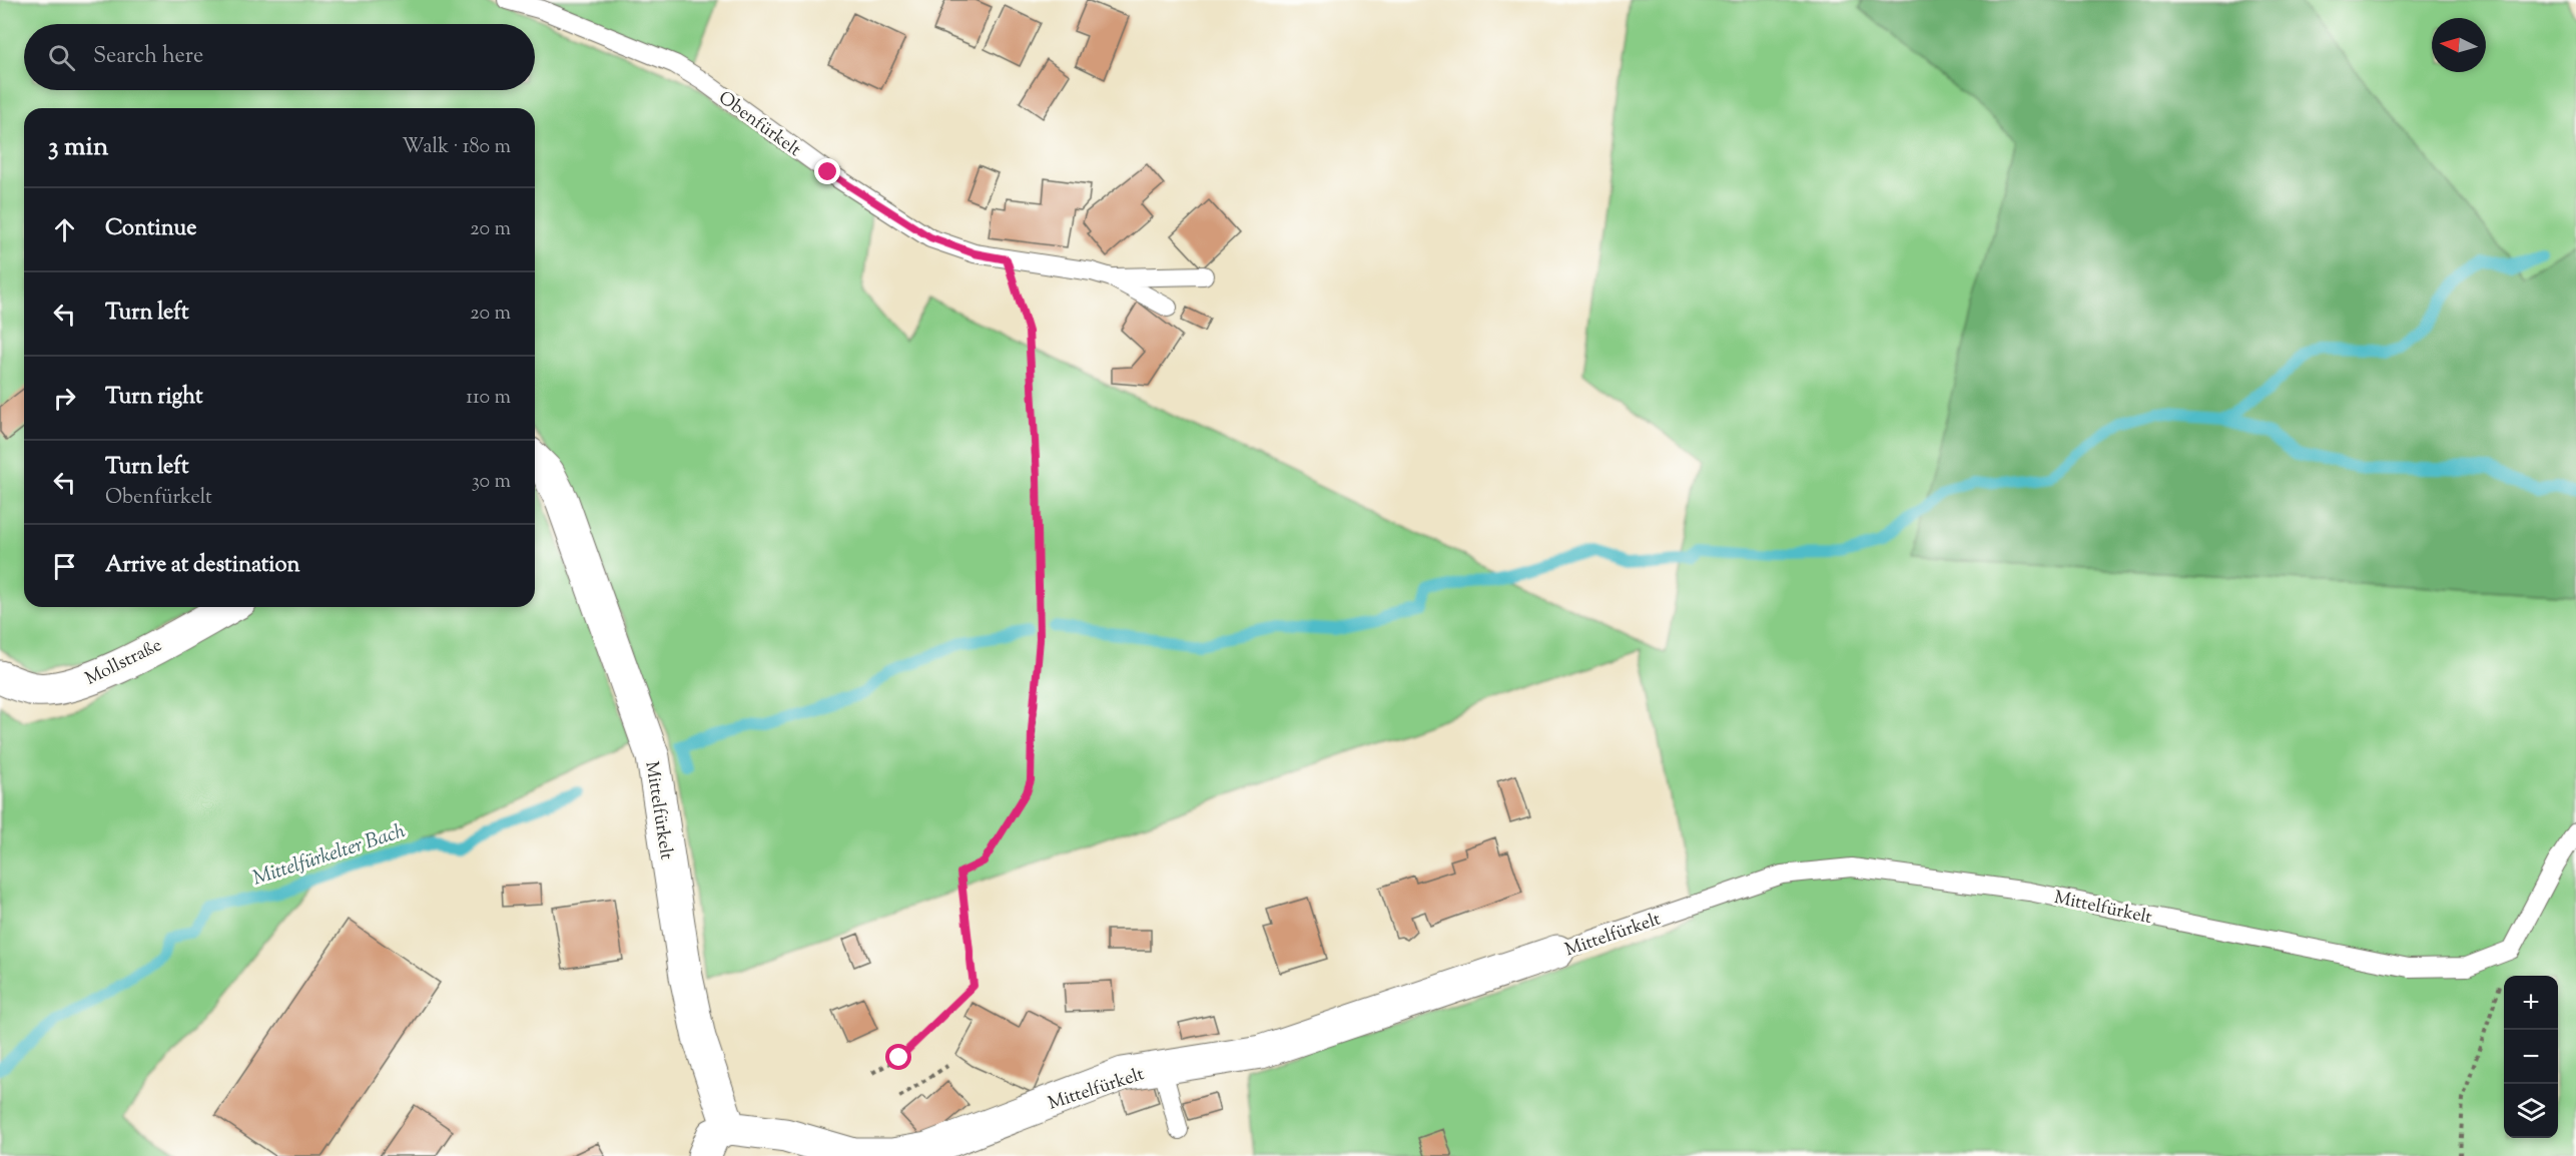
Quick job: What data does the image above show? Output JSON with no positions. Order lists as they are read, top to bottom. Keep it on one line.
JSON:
{"streets":{"street":["Mollstraße","Mittelfürkelt"],"lane":["Obenfürkelt"]},"water":["Mittelfürkelter Bach"],"north":"left","page":{"search":"Search here","heading":["3 min","Walk · 180 m"],"list":[["Continue","20 m"],["Turn left","20 m"],["Turn right","110 m"],["Turn left","Obenfürkelt","30 m"],"Arrive at destination"],"map_buttons":["+","−"]}}
